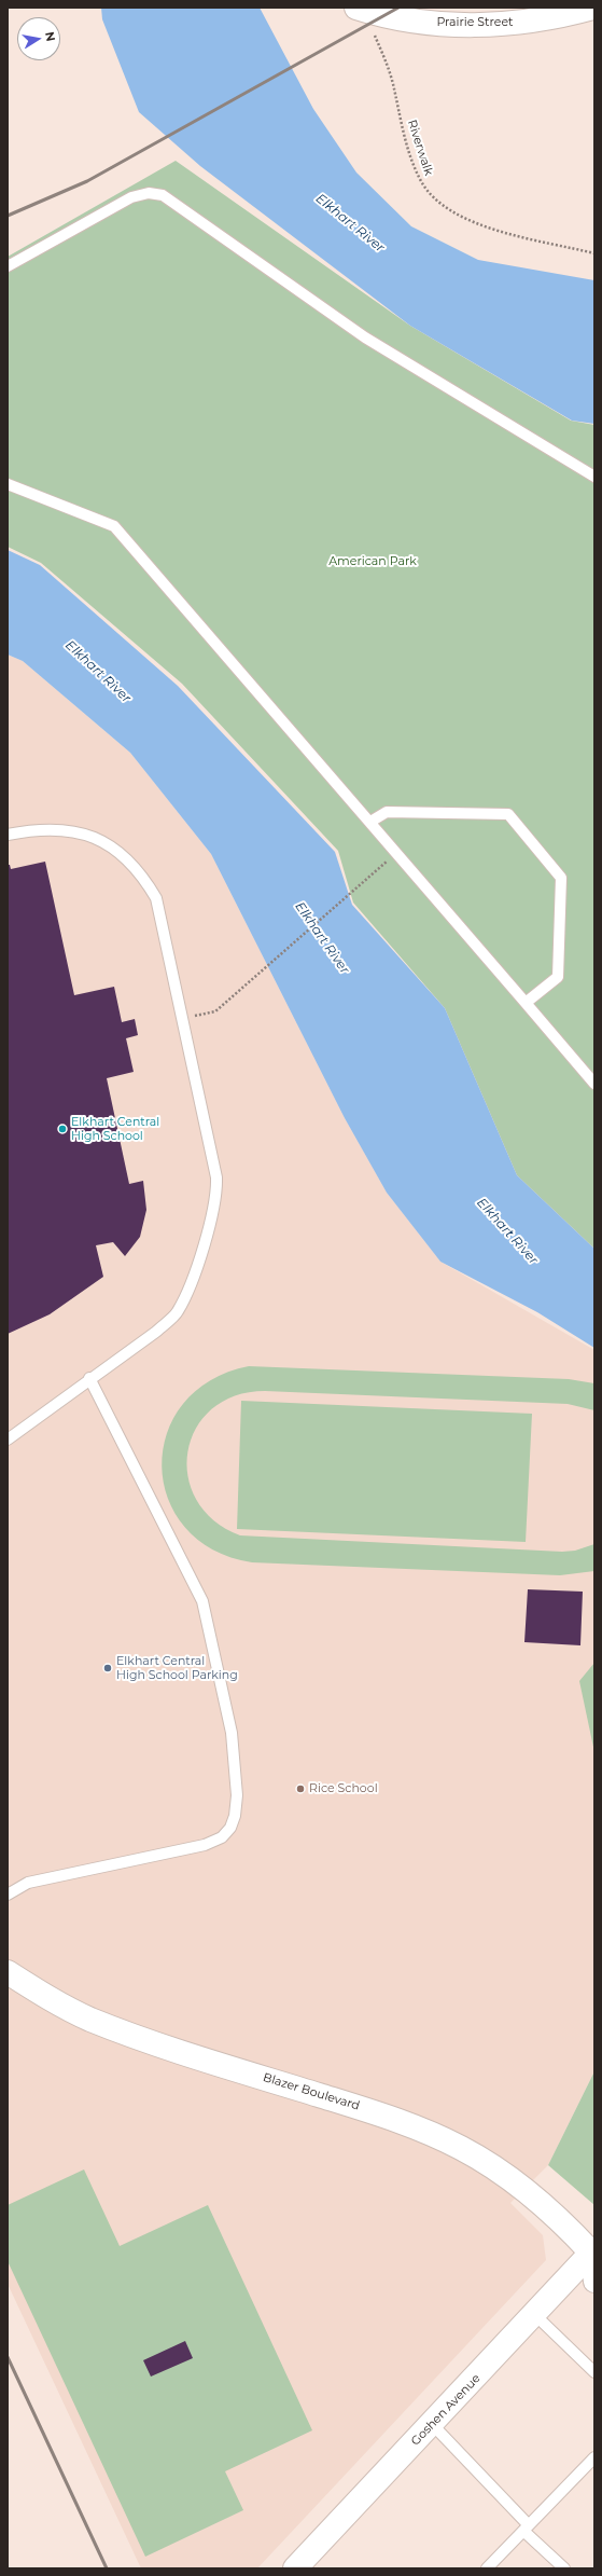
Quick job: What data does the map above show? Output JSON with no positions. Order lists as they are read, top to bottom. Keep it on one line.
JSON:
{"streets":{"main road":["Prairie Street","Blazer Boulevard","Goshen Avenue"],"path":["Riverwalk"]},"crossings":[["Blazer Boulevard","Goshen Avenue"]],"water":["Elkhart River"],"parks":["American Park"],"places":["Elkhart Central High School","Elkhart Central High School Parking","Rice School"],"north":"right"}
